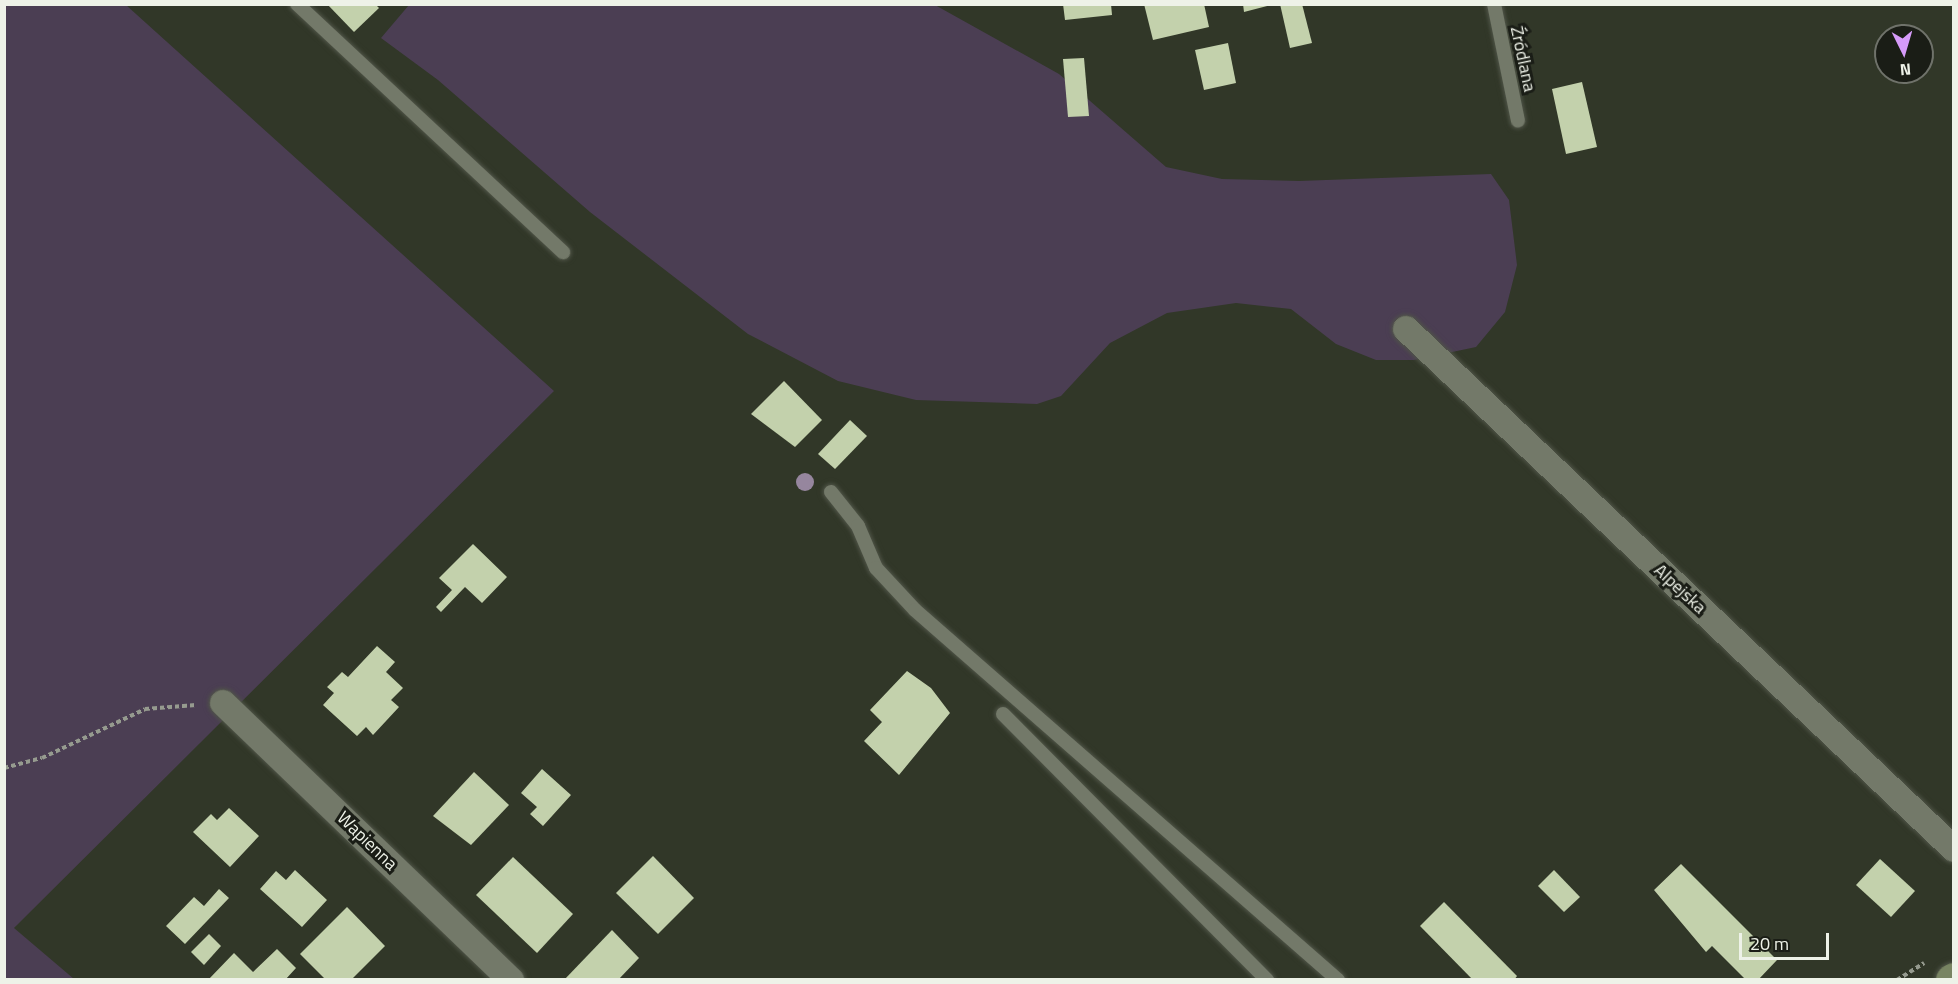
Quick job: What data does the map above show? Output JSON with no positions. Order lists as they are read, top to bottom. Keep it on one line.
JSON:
{"streets":{"street":["Alpejska","Wapienna"],"lane":["Źródlana"]},"scale_bar":"20 m","north":"bottom"}
